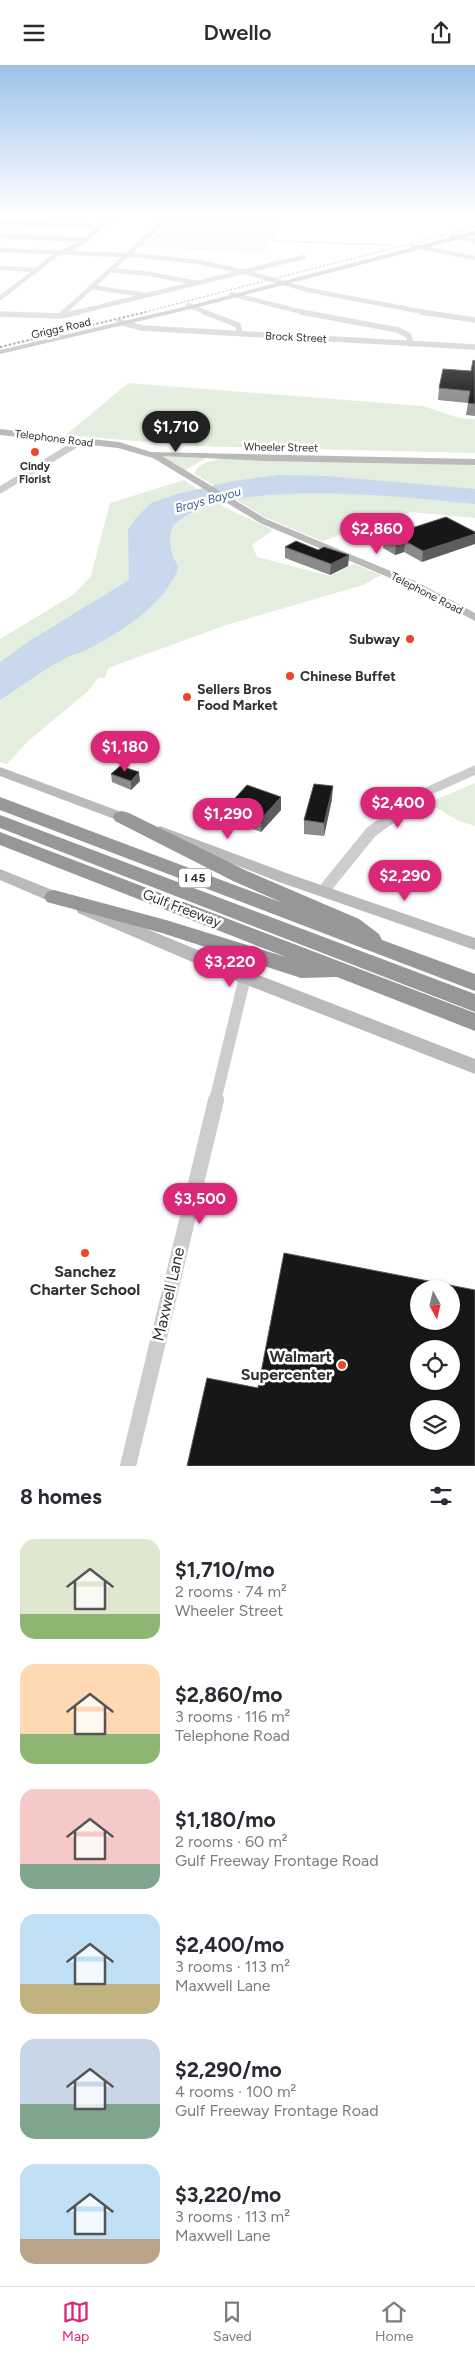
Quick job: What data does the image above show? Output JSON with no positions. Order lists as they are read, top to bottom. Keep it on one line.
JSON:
{"streets":{"highway":["I 45","Gulf Freeway"],"main road":["Griggs Road","Telephone Road","Wheeler Street"],"street":["Brock Street","Maxwell Lane"]},"crossings":[["Griggs Road","Brock Street"],["Telephone Road","Wheeler Street"]],"water":["Brays Bayou"],"places":["Cindy Florist","Subway","Chinese Buffet","Sellers Bros Food Market","Sanchez Charter School","Walmart Supercenter"],"north":"bottom","page":{"header":"Dwello","price":["$1,710","$2,860","$1,180","$2,400","$1,290","$2,290","$3,220","$3,500"],"heading":"8 homes","list":[{"name":"$1,710/mo","note":"2 rooms · 74 m² · Wheeler Street"},{"name":"$2,860/mo","note":"3 rooms · 116 m² · Telephone Road"},{"name":"$1,180/mo","note":"2 rooms · 60 m² · Gulf Freeway Frontage Road"},{"name":"$2,400/mo","note":"3 rooms · 113 m² · Maxwell Lane"},{"name":"$2,290/mo","note":"4 rooms · 100 m² · Gulf Freeway Frontage Road"},{"name":"$3,220/mo","note":"3 rooms · 113 m² · Maxwell Lane"}],"tabs":["Map","Saved","Home"]}}
